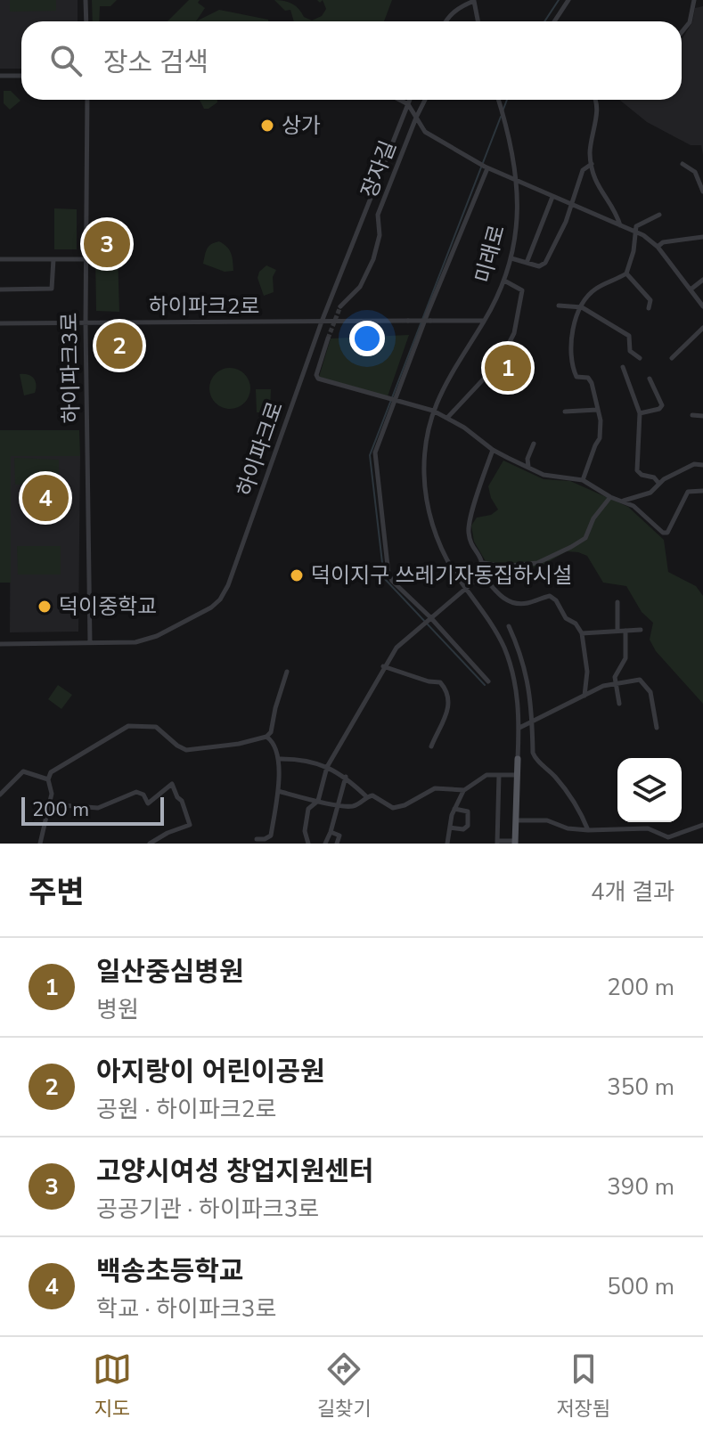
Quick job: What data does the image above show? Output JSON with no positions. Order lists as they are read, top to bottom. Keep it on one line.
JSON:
{"streets":{"main road":["미래로"],"street":["장자길","하이파크2로","하이파크3로","하이파크로"]},"crossings":[["장자길","하이파크로"],["미래로","하이파크2로"],["하이파크2로","하이파크3로"],["하이파크2로","하이파크로"],["하이파크3로","하이파크로"]],"places":["상가","덕이지구 쓰레기자동집하시설","덕이중학교"],"scale_bar":"200 m","page":{"search":"장소 검색","pins":["3","2","1","4"],"scale":"200 m","heading":["주변","4개 결과"],"list":[{"mark":"1","name":"일산중심병원","note":"병원","value":"200 m"},{"mark":"2","name":"아지랑이 어린이공원","note":"공원 · 하이파크2로","value":"350 m"},{"mark":"3","name":"고양시여성 창업지원센터","note":"공공기관 · 하이파크3로","value":"390 m"},{"mark":"4","name":"백송초등학교","note":"학교 · 하이파크3로","value":"500 m"}],"nav":["지도","길찾기","저장됨"]}}
